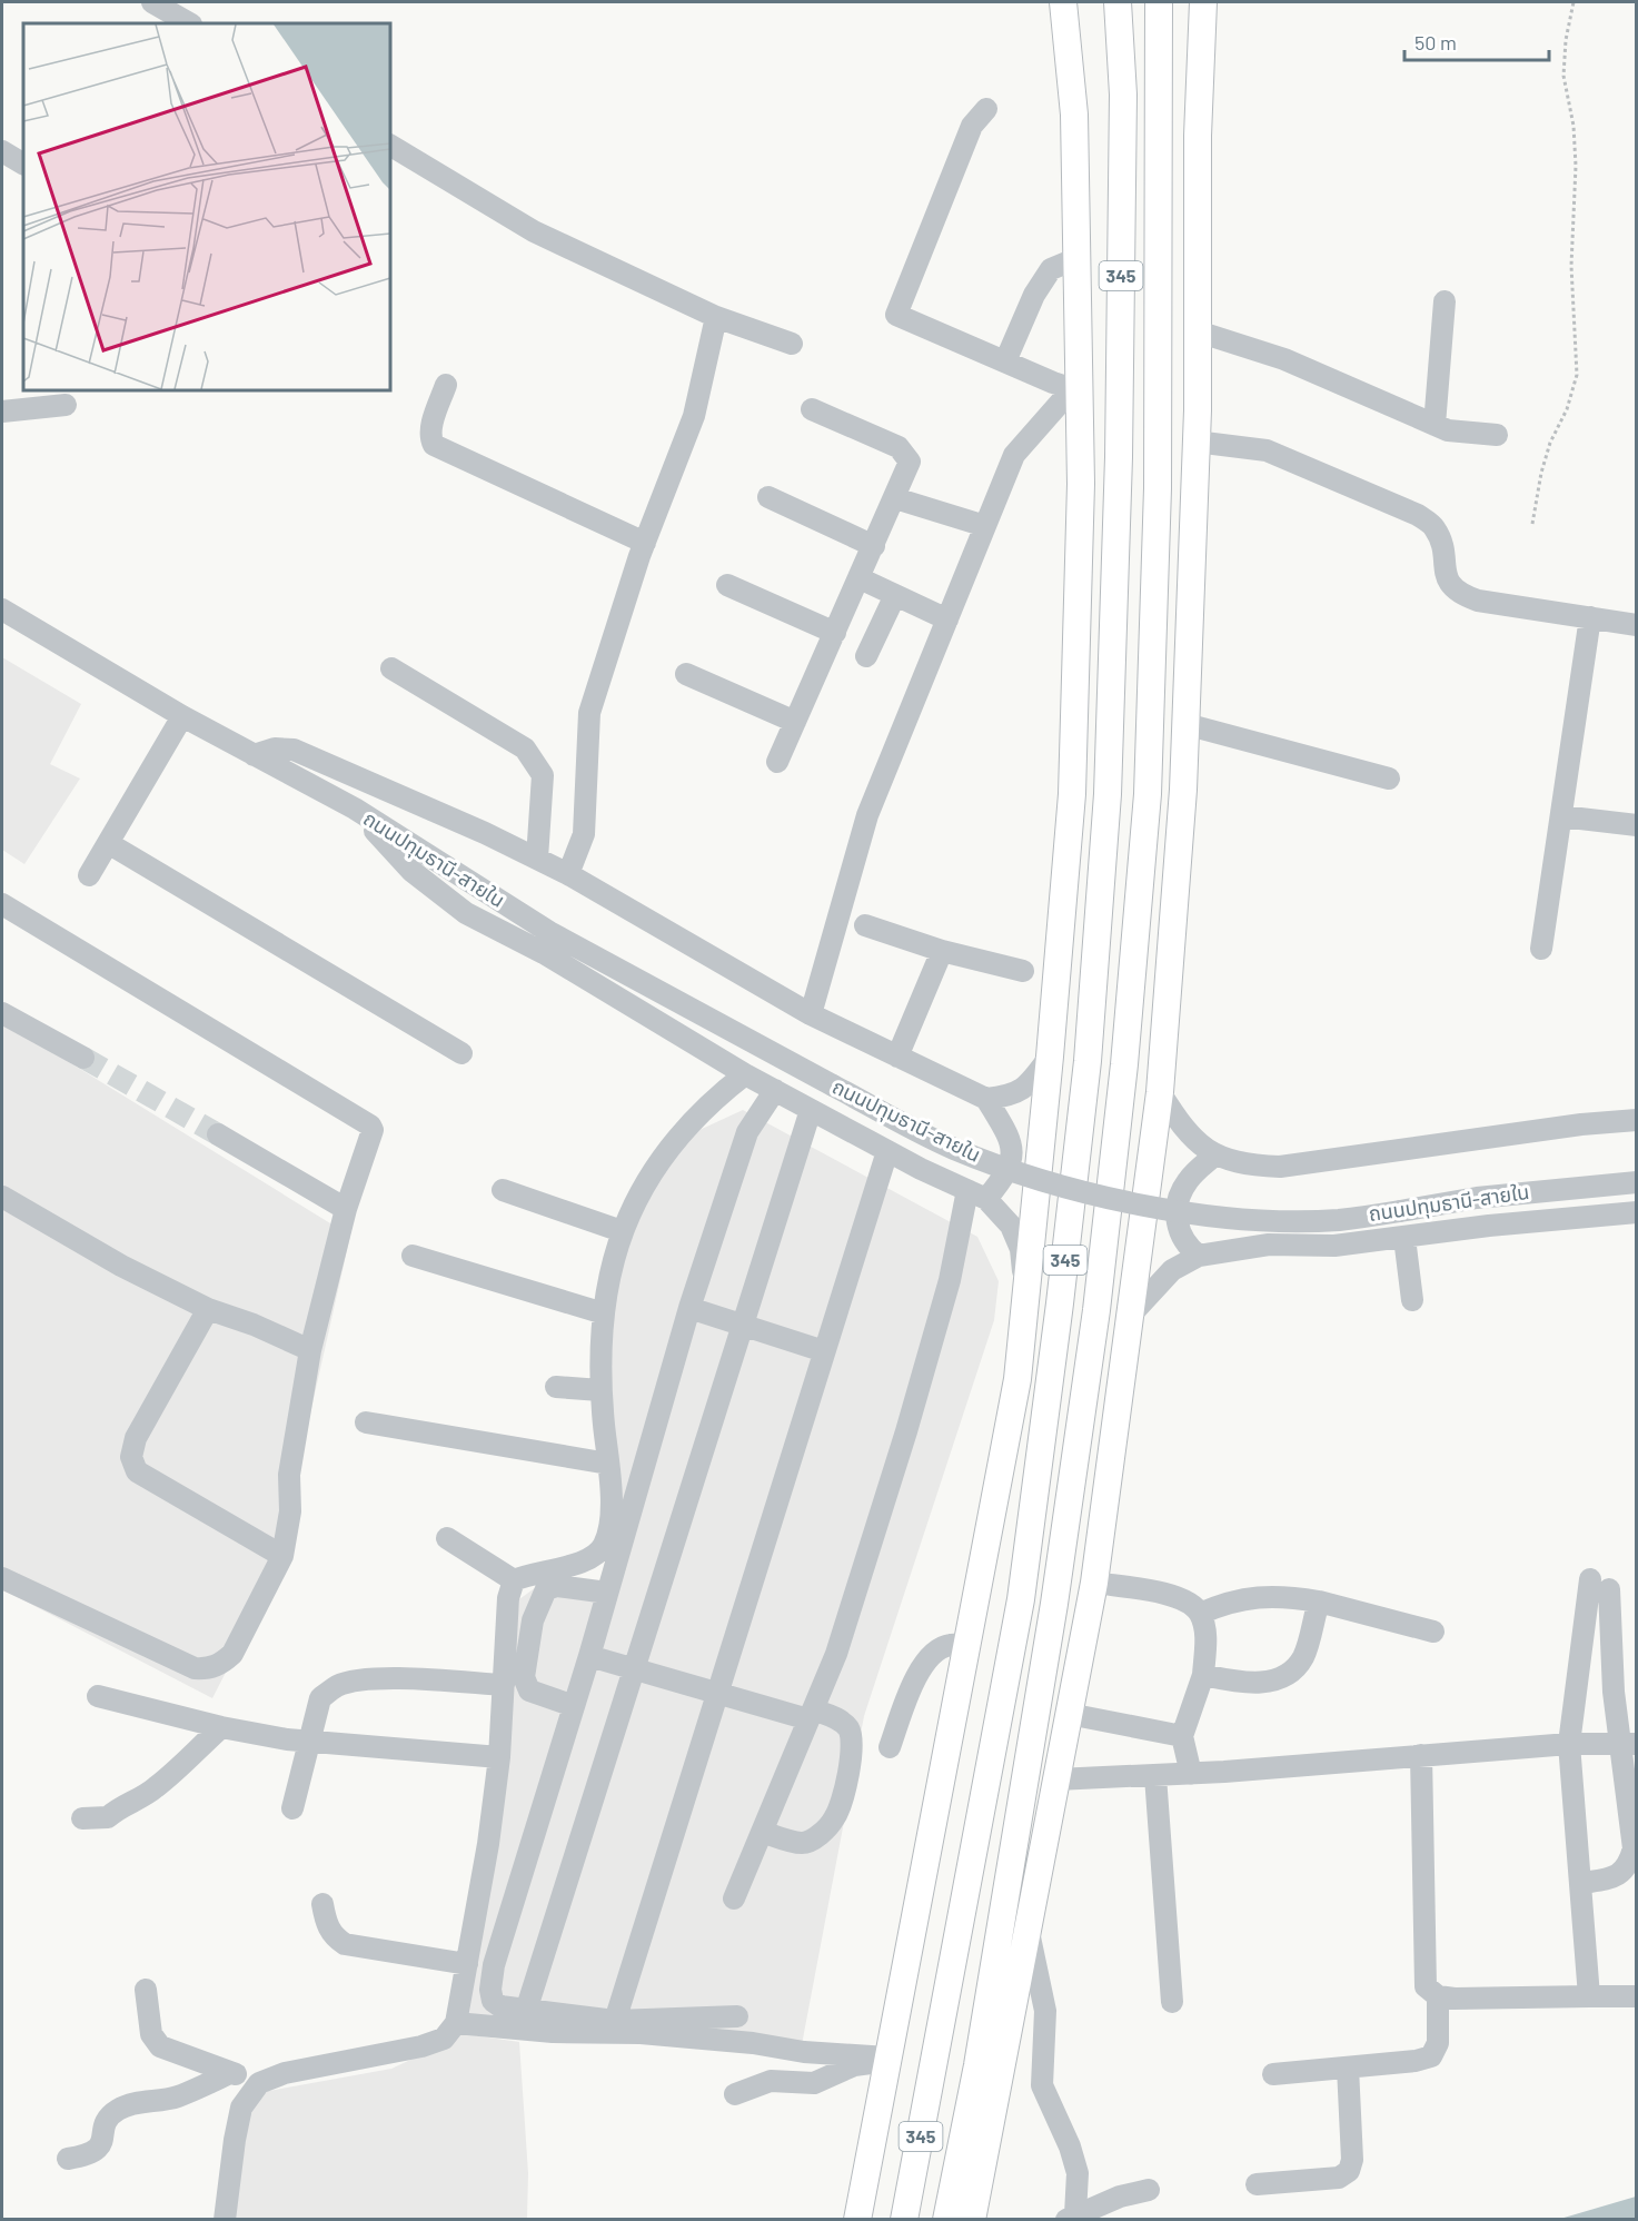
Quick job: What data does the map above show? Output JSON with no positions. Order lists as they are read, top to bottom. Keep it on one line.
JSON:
{"streets":{"main road":["345"],"street":["ถนนปทุมธานี-สายใน"]},"scale_bar":"50 m"}
